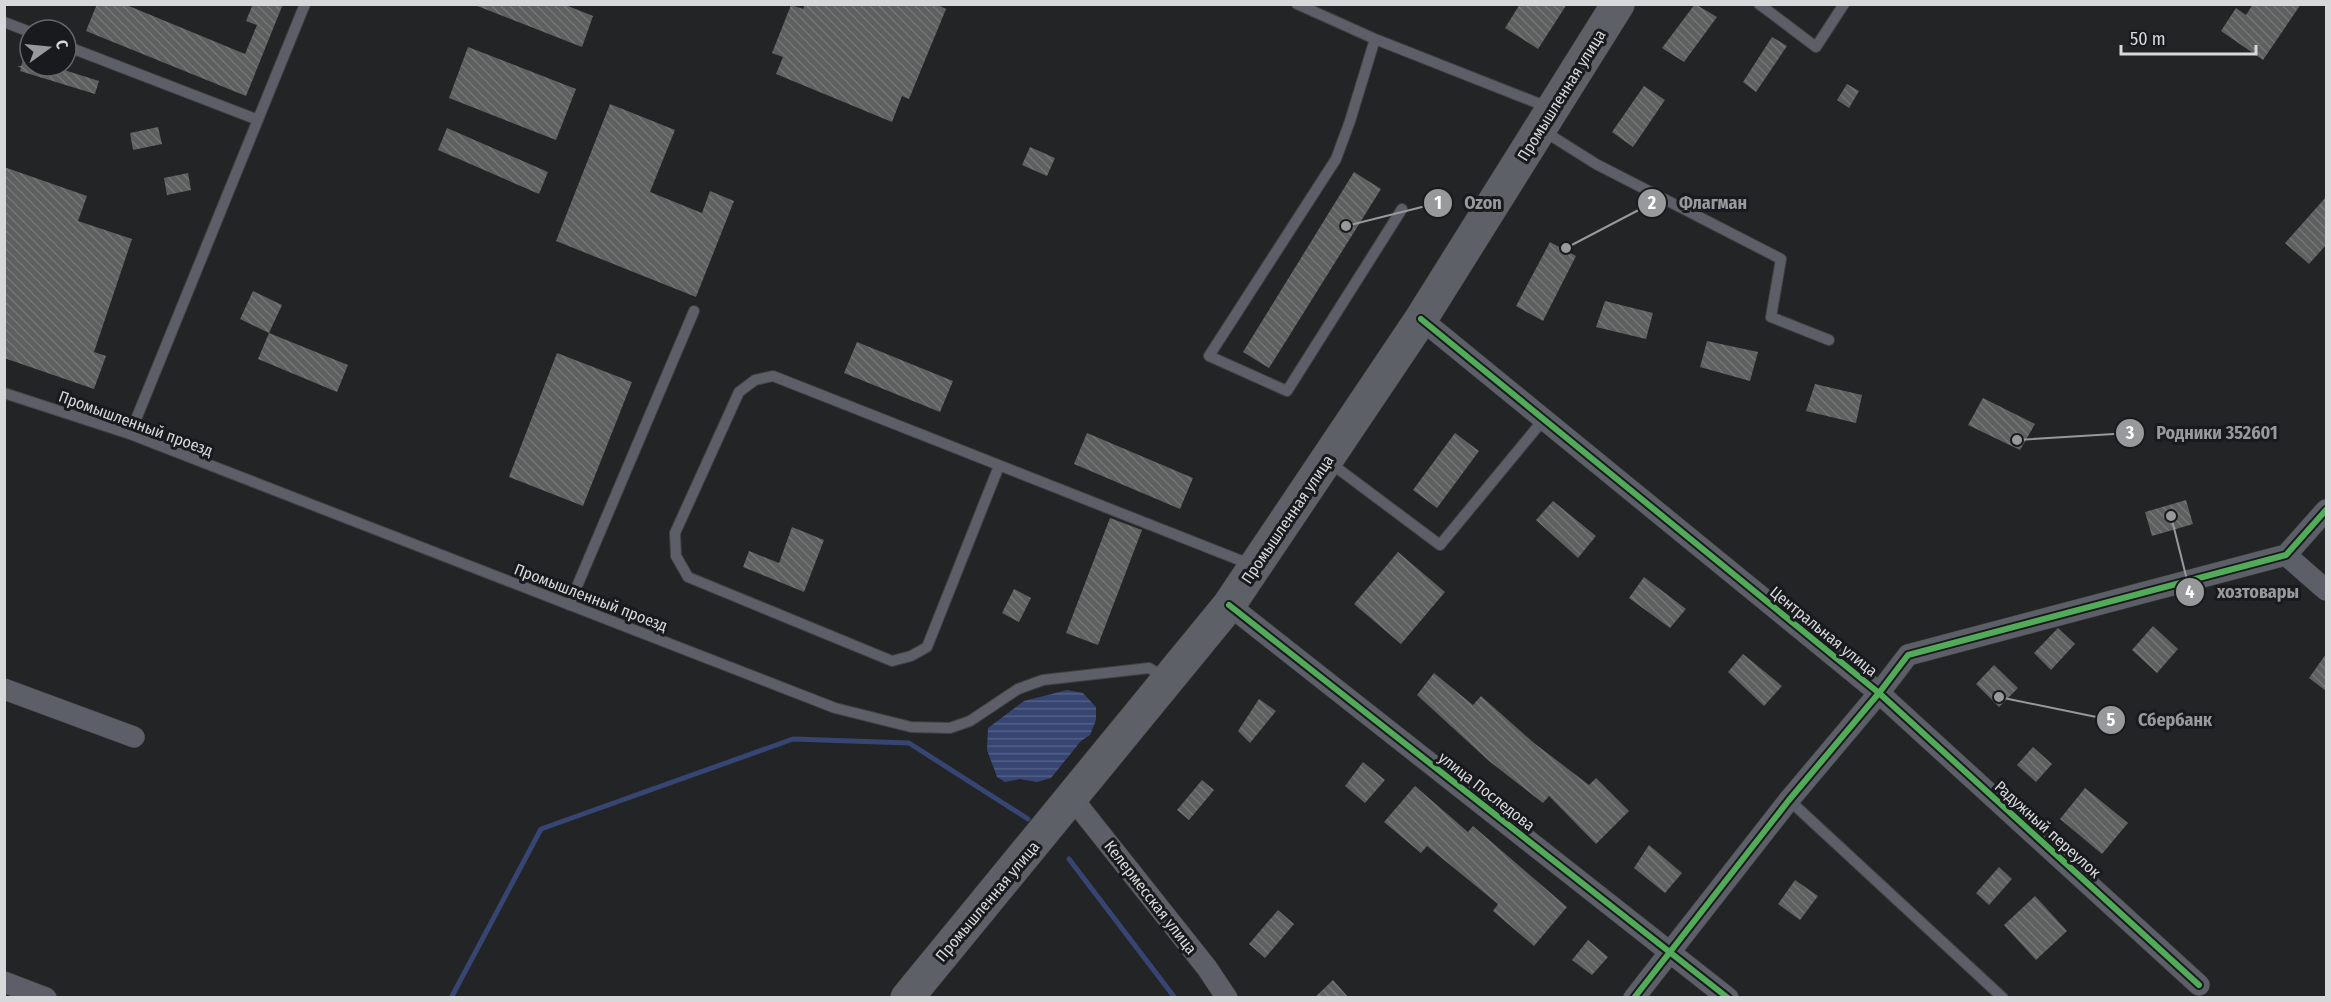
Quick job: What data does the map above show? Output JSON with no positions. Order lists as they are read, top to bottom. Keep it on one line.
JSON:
{"streets":{"main road":["Промышленная улица"],"street":["Центральная улица","улица Последова","Радужный переулок","Келермесская улица"],"lane":["Промышленный проезд"]},"crossings":[["Промышленная улица","Промышленный проезд"],["Промышленная улица","Центральная улица"],["Промышленная улица","улица Последова"],["Промышленная улица","Келермесская улица"],["Центральная улица","Радужный переулок"]],"places":["Ozon","Флагман","Родники 352601","хозтовары","Сбербанк"],"scale_bar":"50 m","north":"right"}
